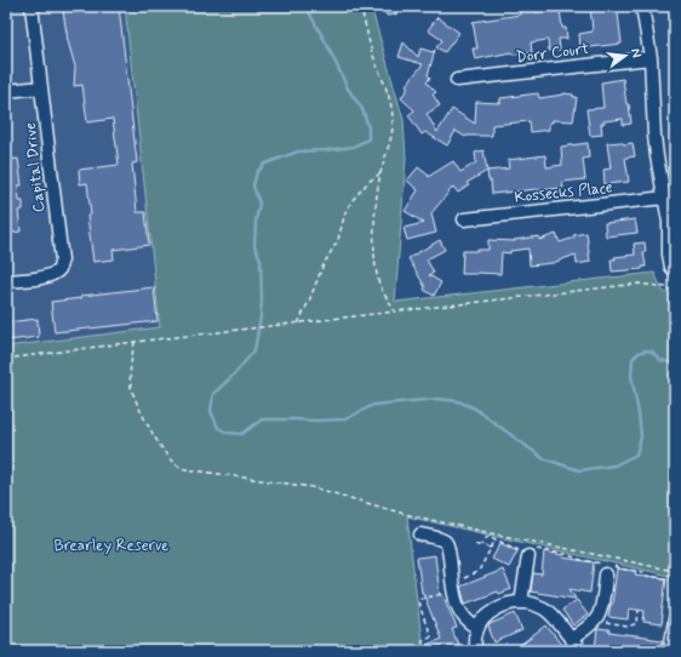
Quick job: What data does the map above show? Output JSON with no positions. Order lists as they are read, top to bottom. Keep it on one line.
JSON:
{"streets":{"street":["Dorr Court","Capital Drive","Kossecks Place"]},"parks":["Brearley Reserve"],"north":"right"}
